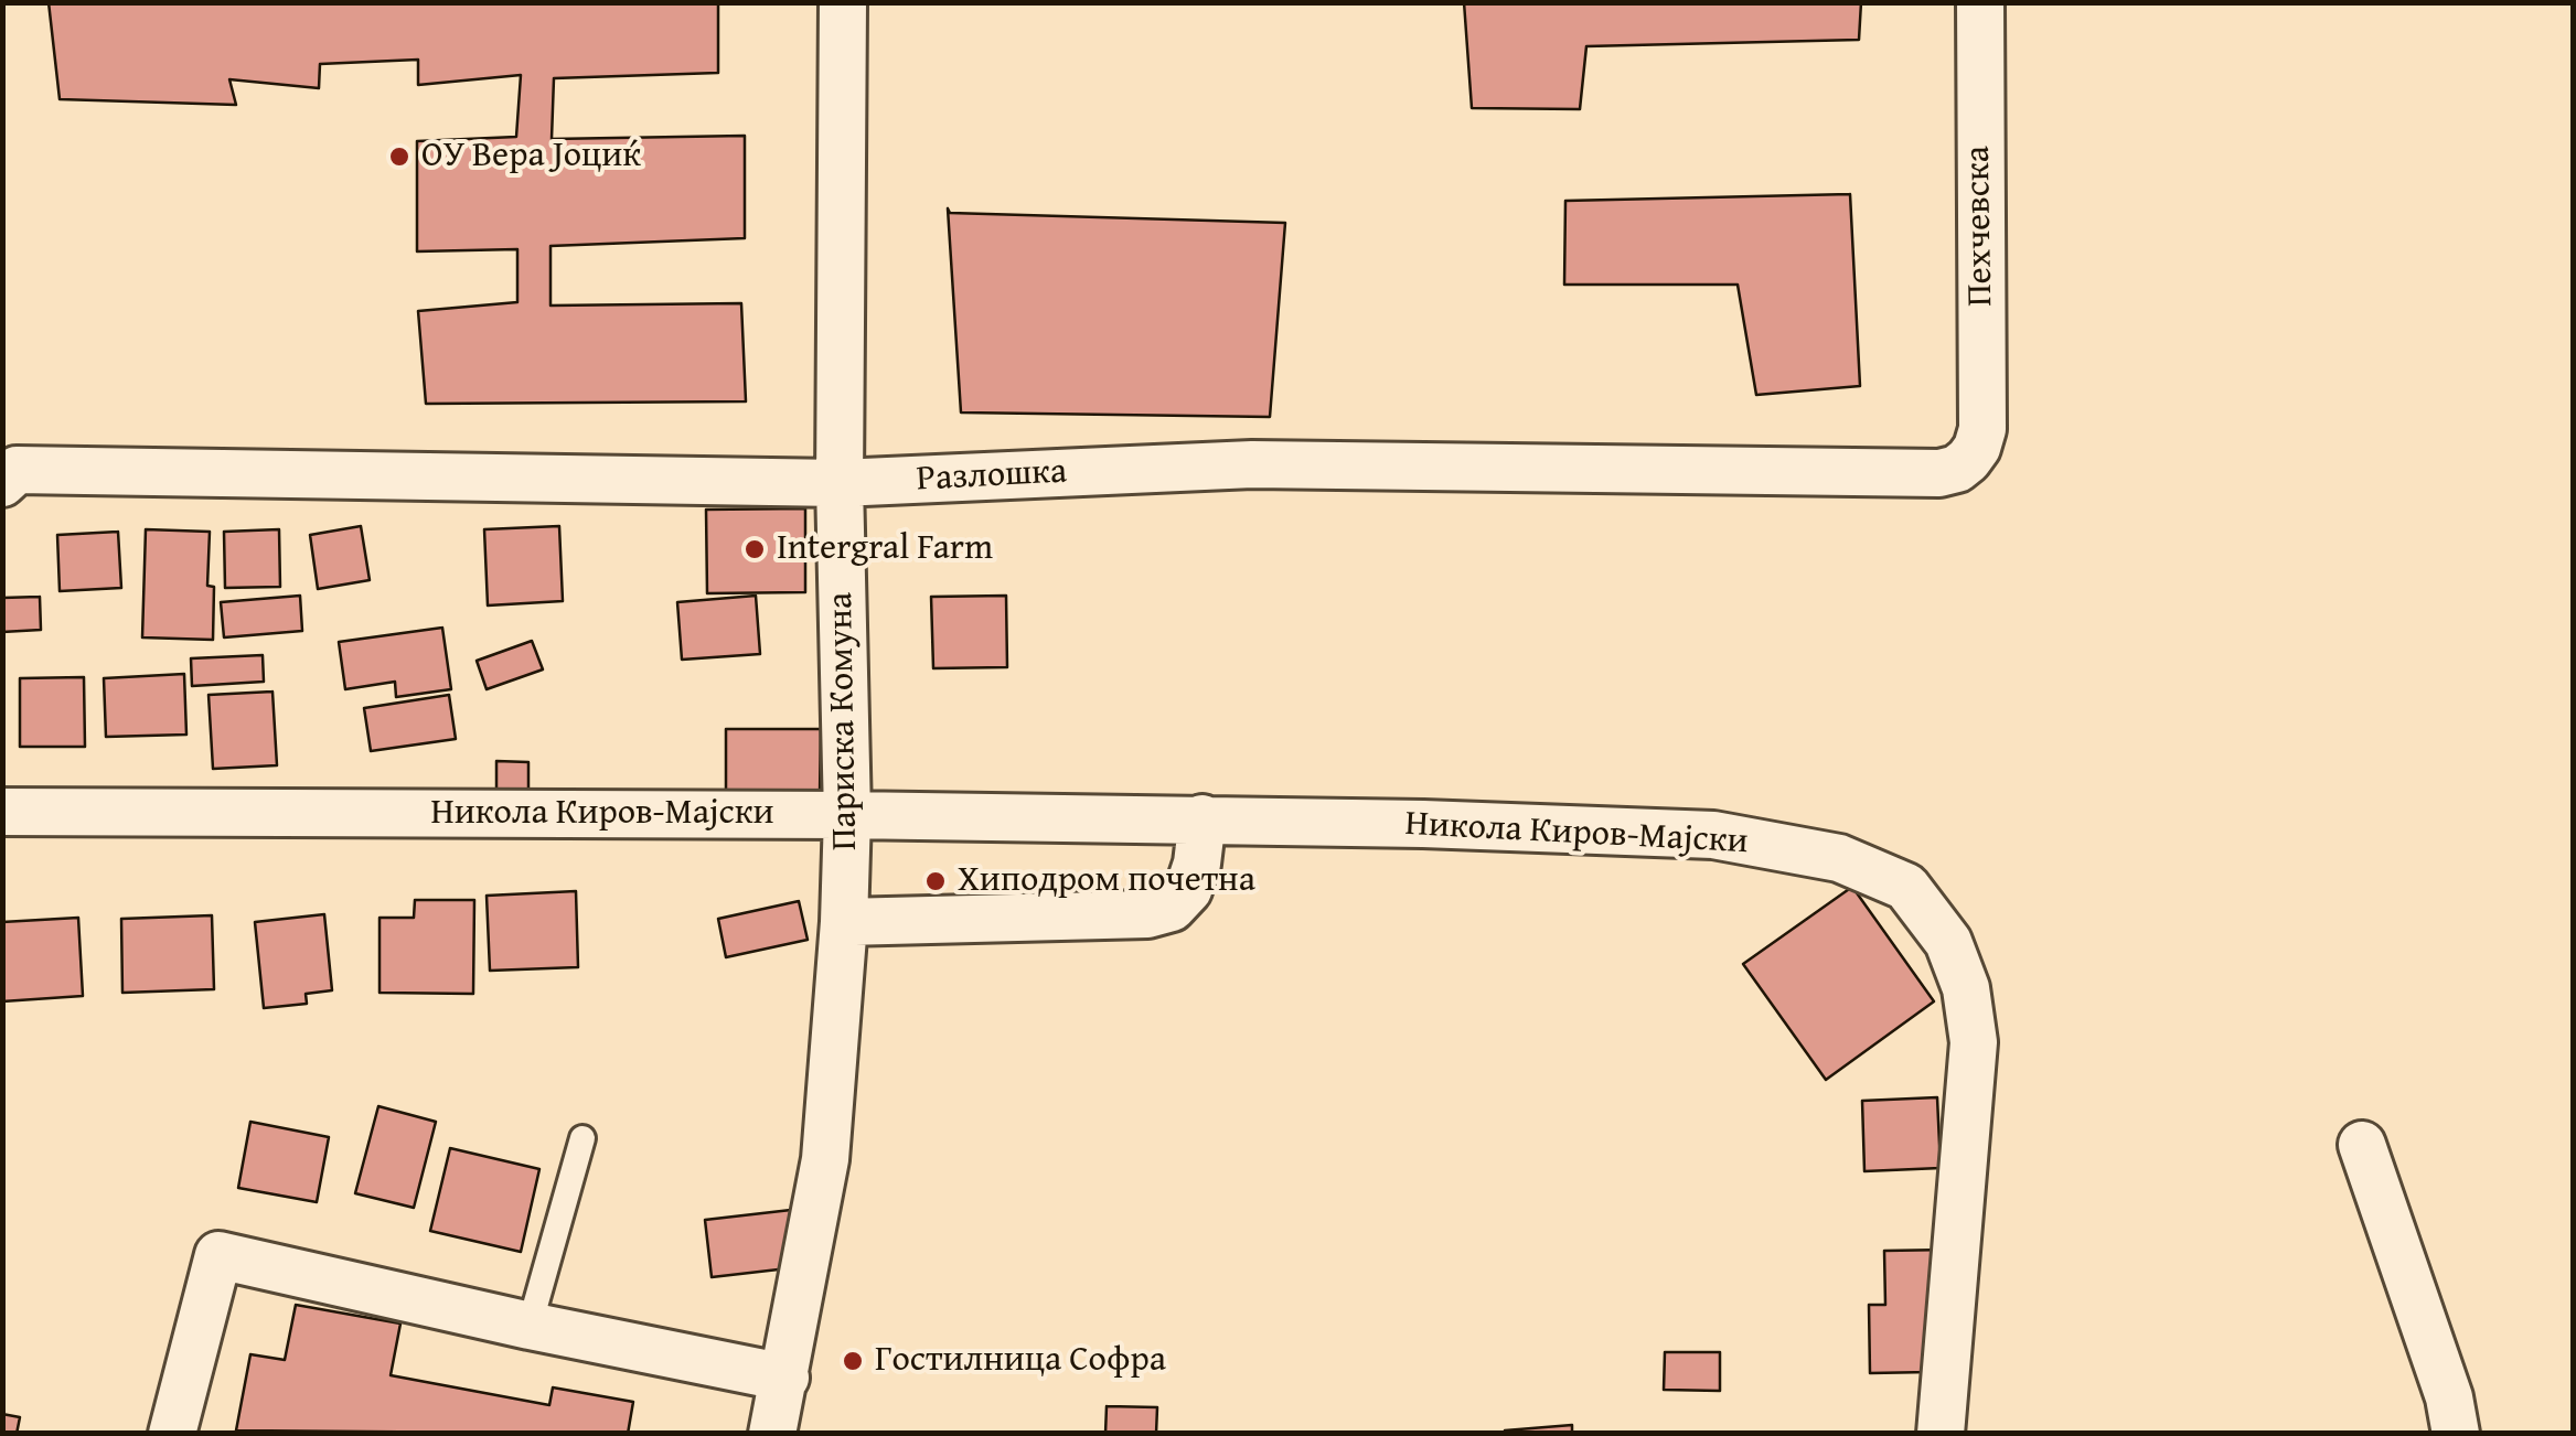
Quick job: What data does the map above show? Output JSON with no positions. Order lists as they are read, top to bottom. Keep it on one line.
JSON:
{"streets":{"street":["Пехчевска","Разлошка","Париска Комуна","Никола Киров-Мајски"]},"crossings":[["Пехчевска","Разлошка"],["Разлошка","Париска Комуна"],["Париска Комуна","Никола Киров-Мајски"]],"places":["ОУ Вера Јоциќ","Intergral Farm","Хиподром почетна","Гостилница Софра"]}
